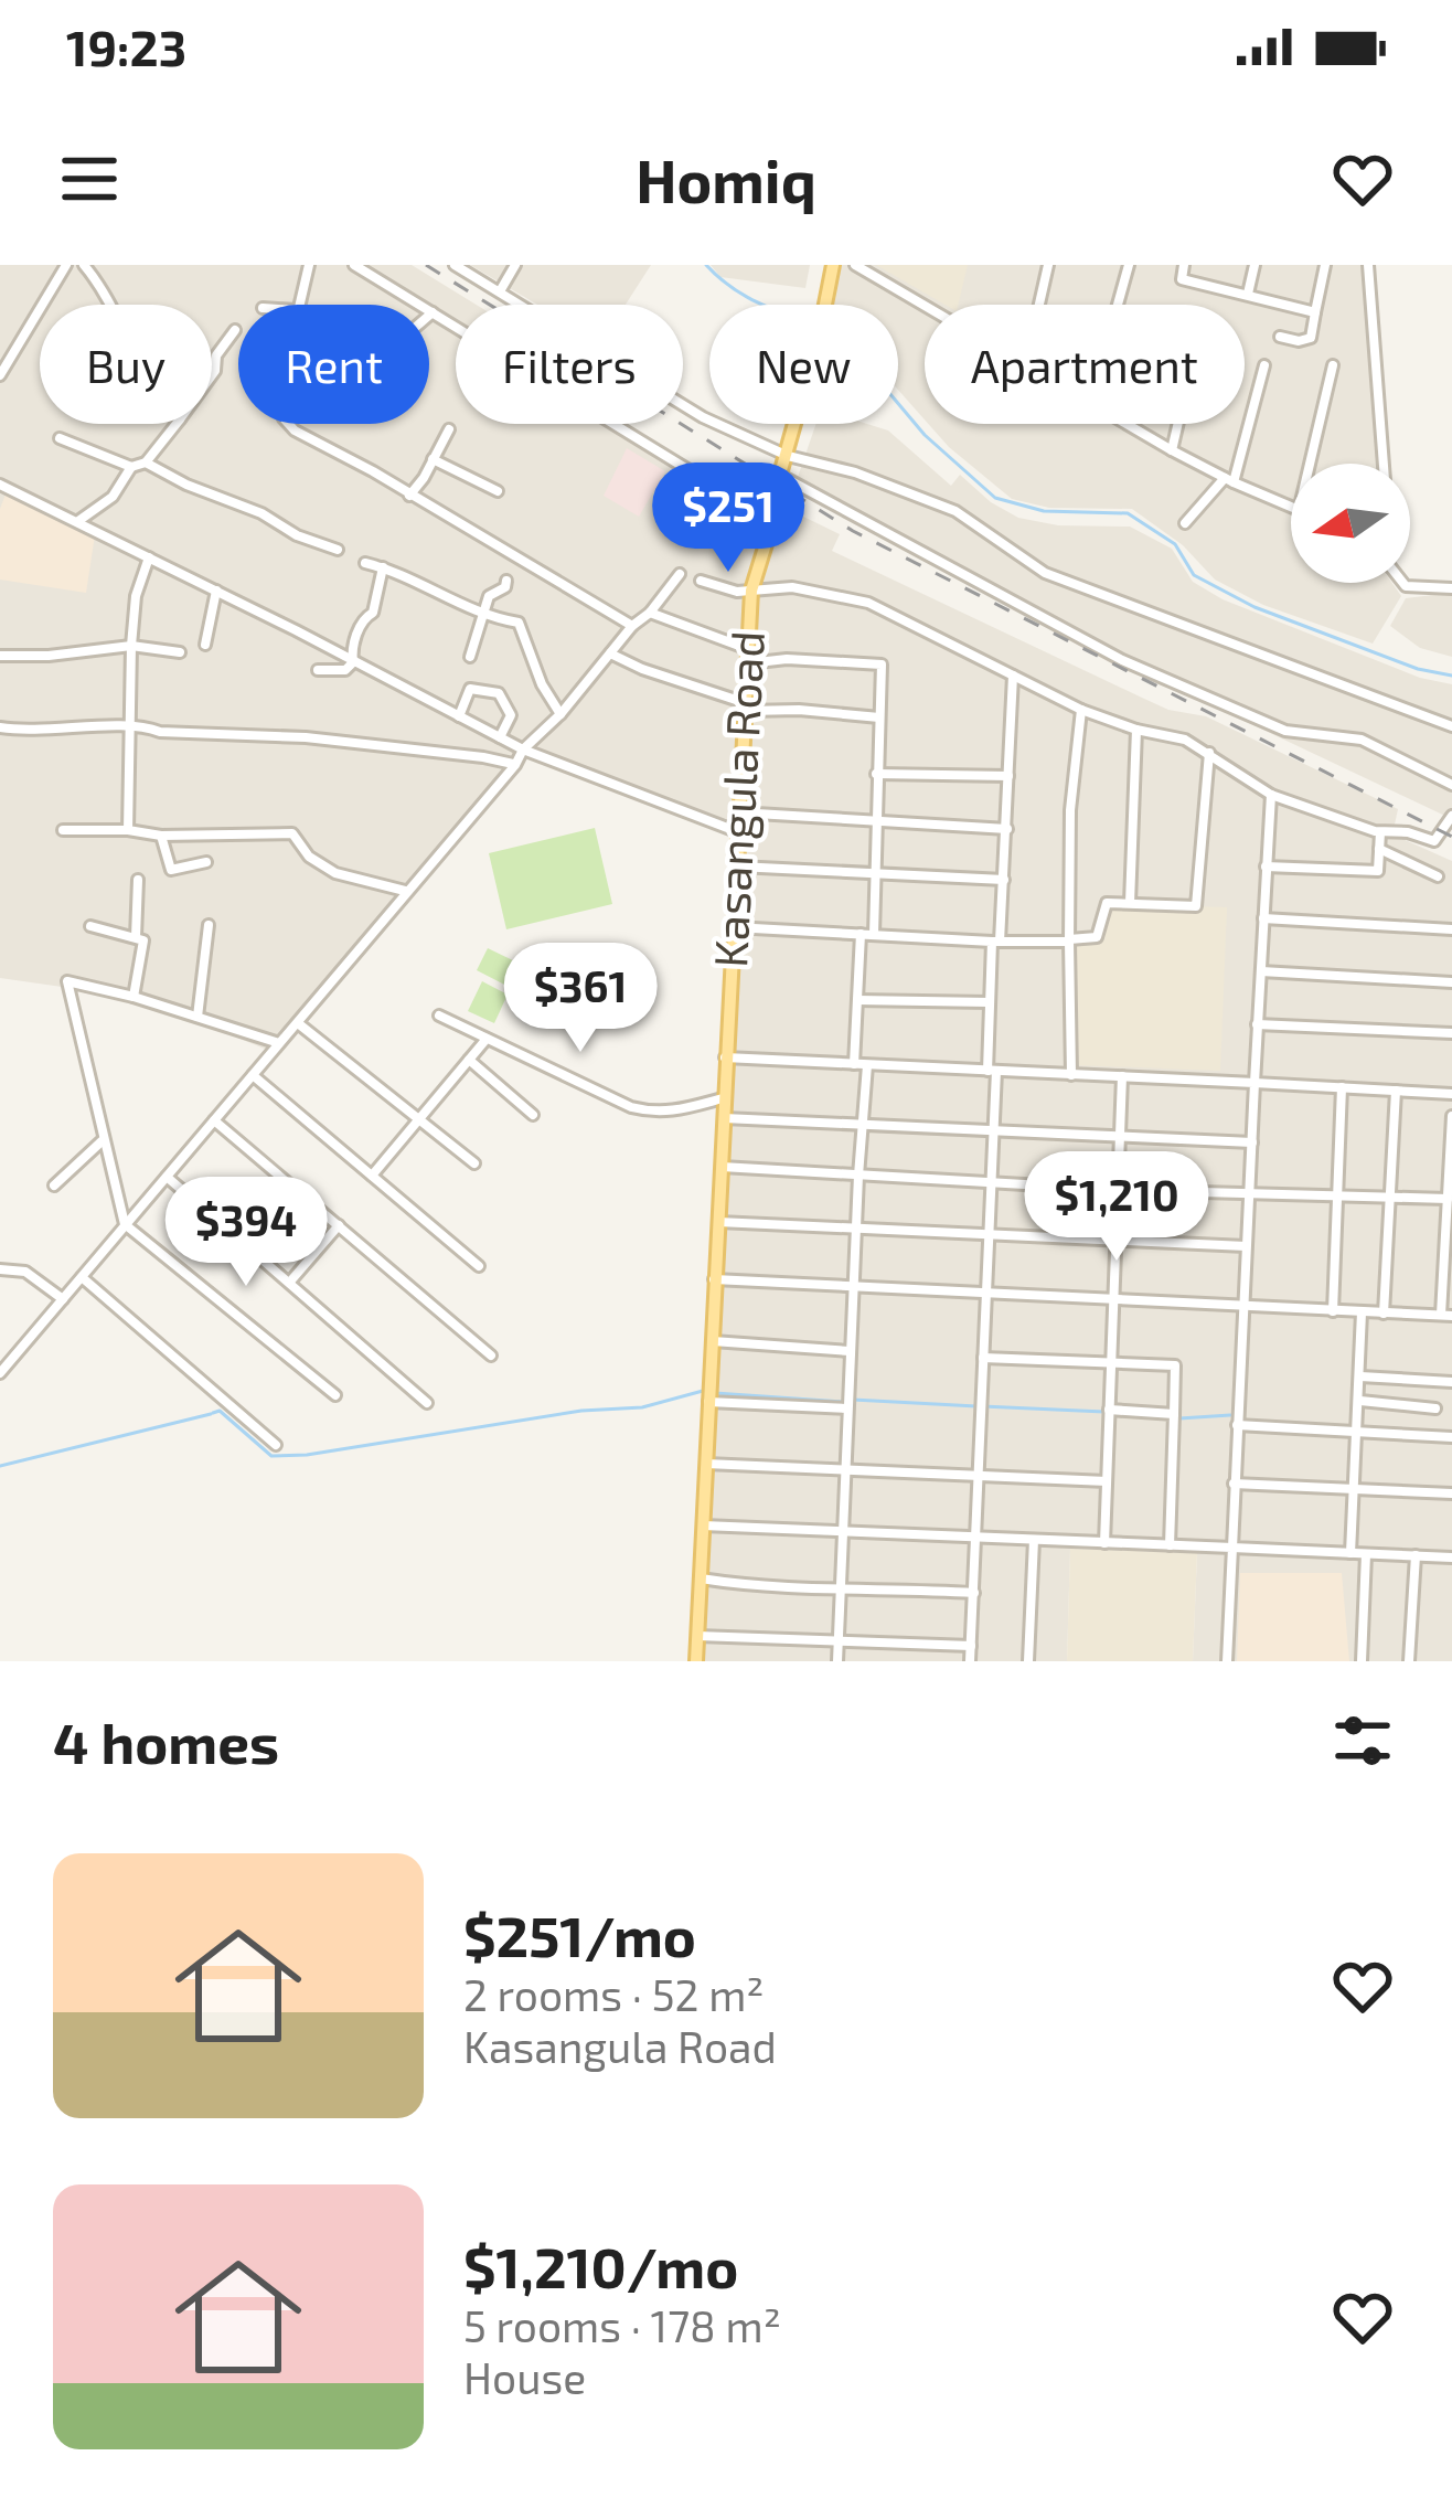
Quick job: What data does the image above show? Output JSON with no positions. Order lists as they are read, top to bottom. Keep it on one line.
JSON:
{"streets":{"main road":["Kasangula Road"]},"north":"left","page":{"status":"19:23","header":"Homiq","chip":["Buy","Rent","Filters","New","Apartment"],"price":["$251","$361","$1,210","$394"],"heading":"4 homes","list":[{"name":"$251/mo","note":"2 rooms · 52 m² · Kasangula Road"},{"name":"$1,210/mo","note":"5 rooms · 178 m² · House"}]}}
